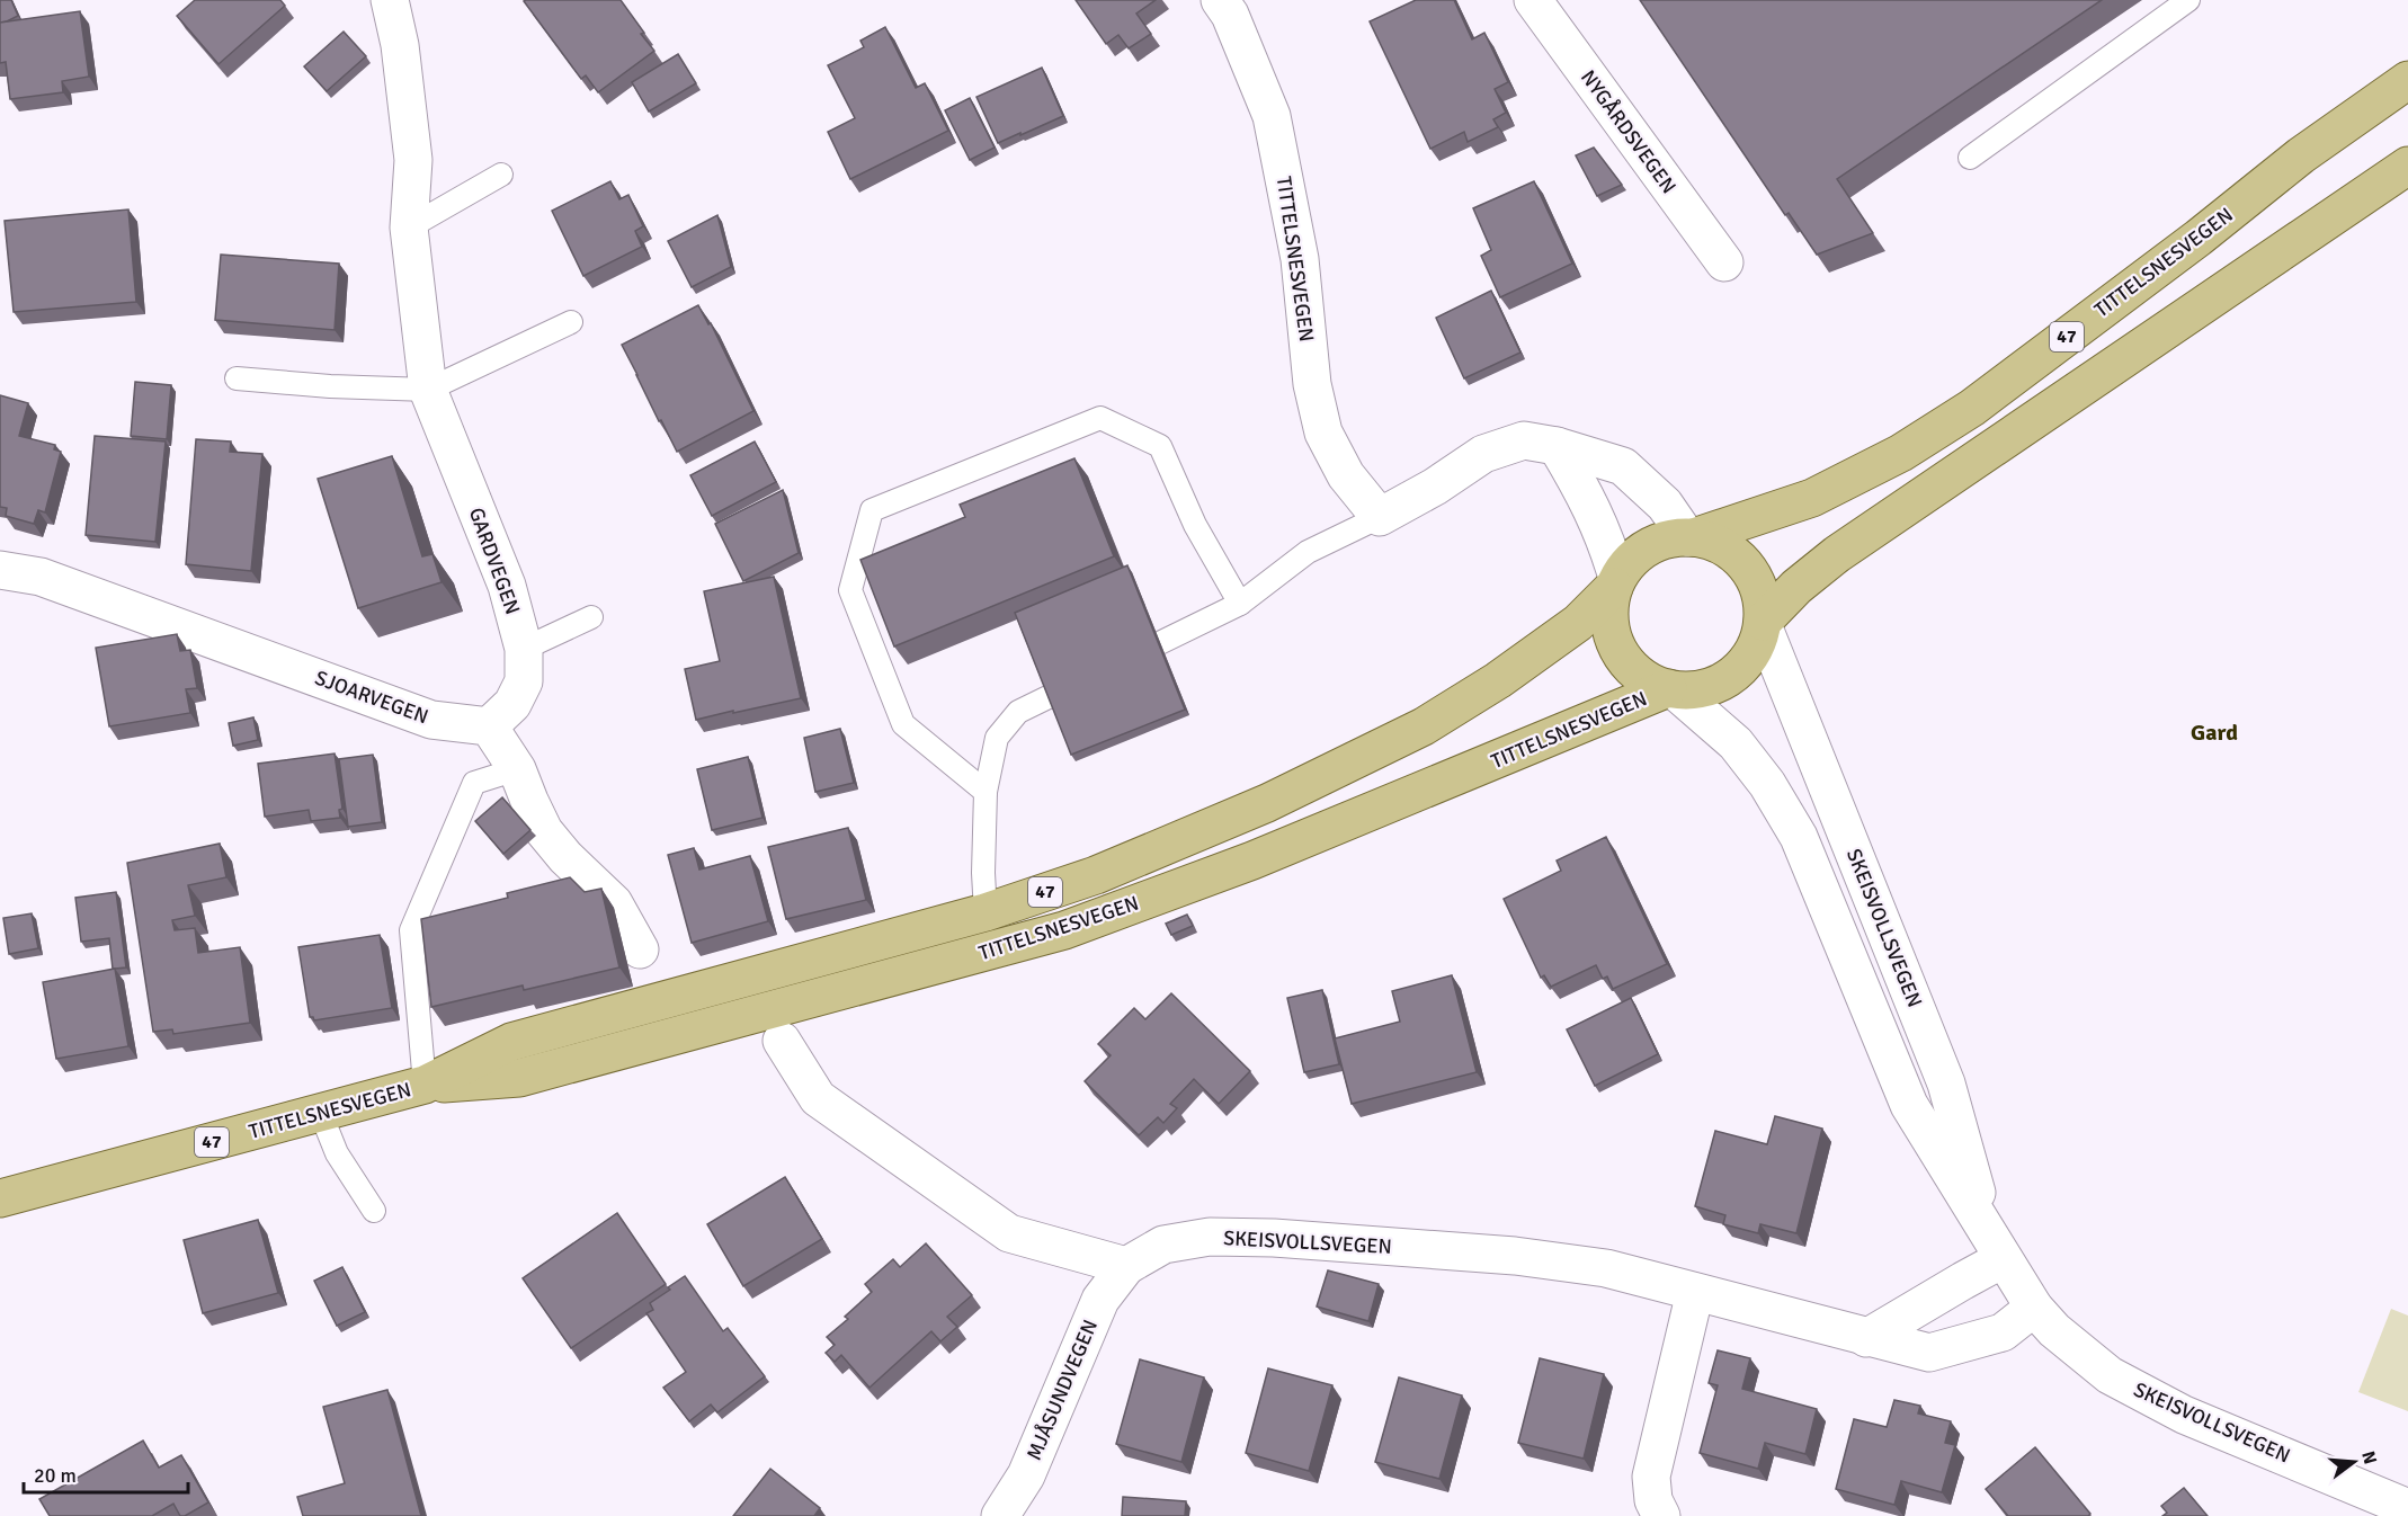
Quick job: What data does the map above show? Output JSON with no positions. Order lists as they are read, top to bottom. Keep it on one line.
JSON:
{"streets":{"main road":["TITTELSNESVEGEN","47"],"street":["NYGÅRDSVEGEN","GARDVEGEN","SJOARVEGEN","SKEISVOLLSVEGEN","MJÅSUNDVEGEN"]},"crossings":[["TITTELSNESVEGEN","47"],["TITTELSNESVEGEN","SKEISVOLLSVEGEN"],["47","SKEISVOLLSVEGEN"],["GARDVEGEN","SJOARVEGEN"],["SKEISVOLLSVEGEN","MJÅSUNDVEGEN"]],"districts":["Gard"],"scale_bar":"20 m","north":"right"}
